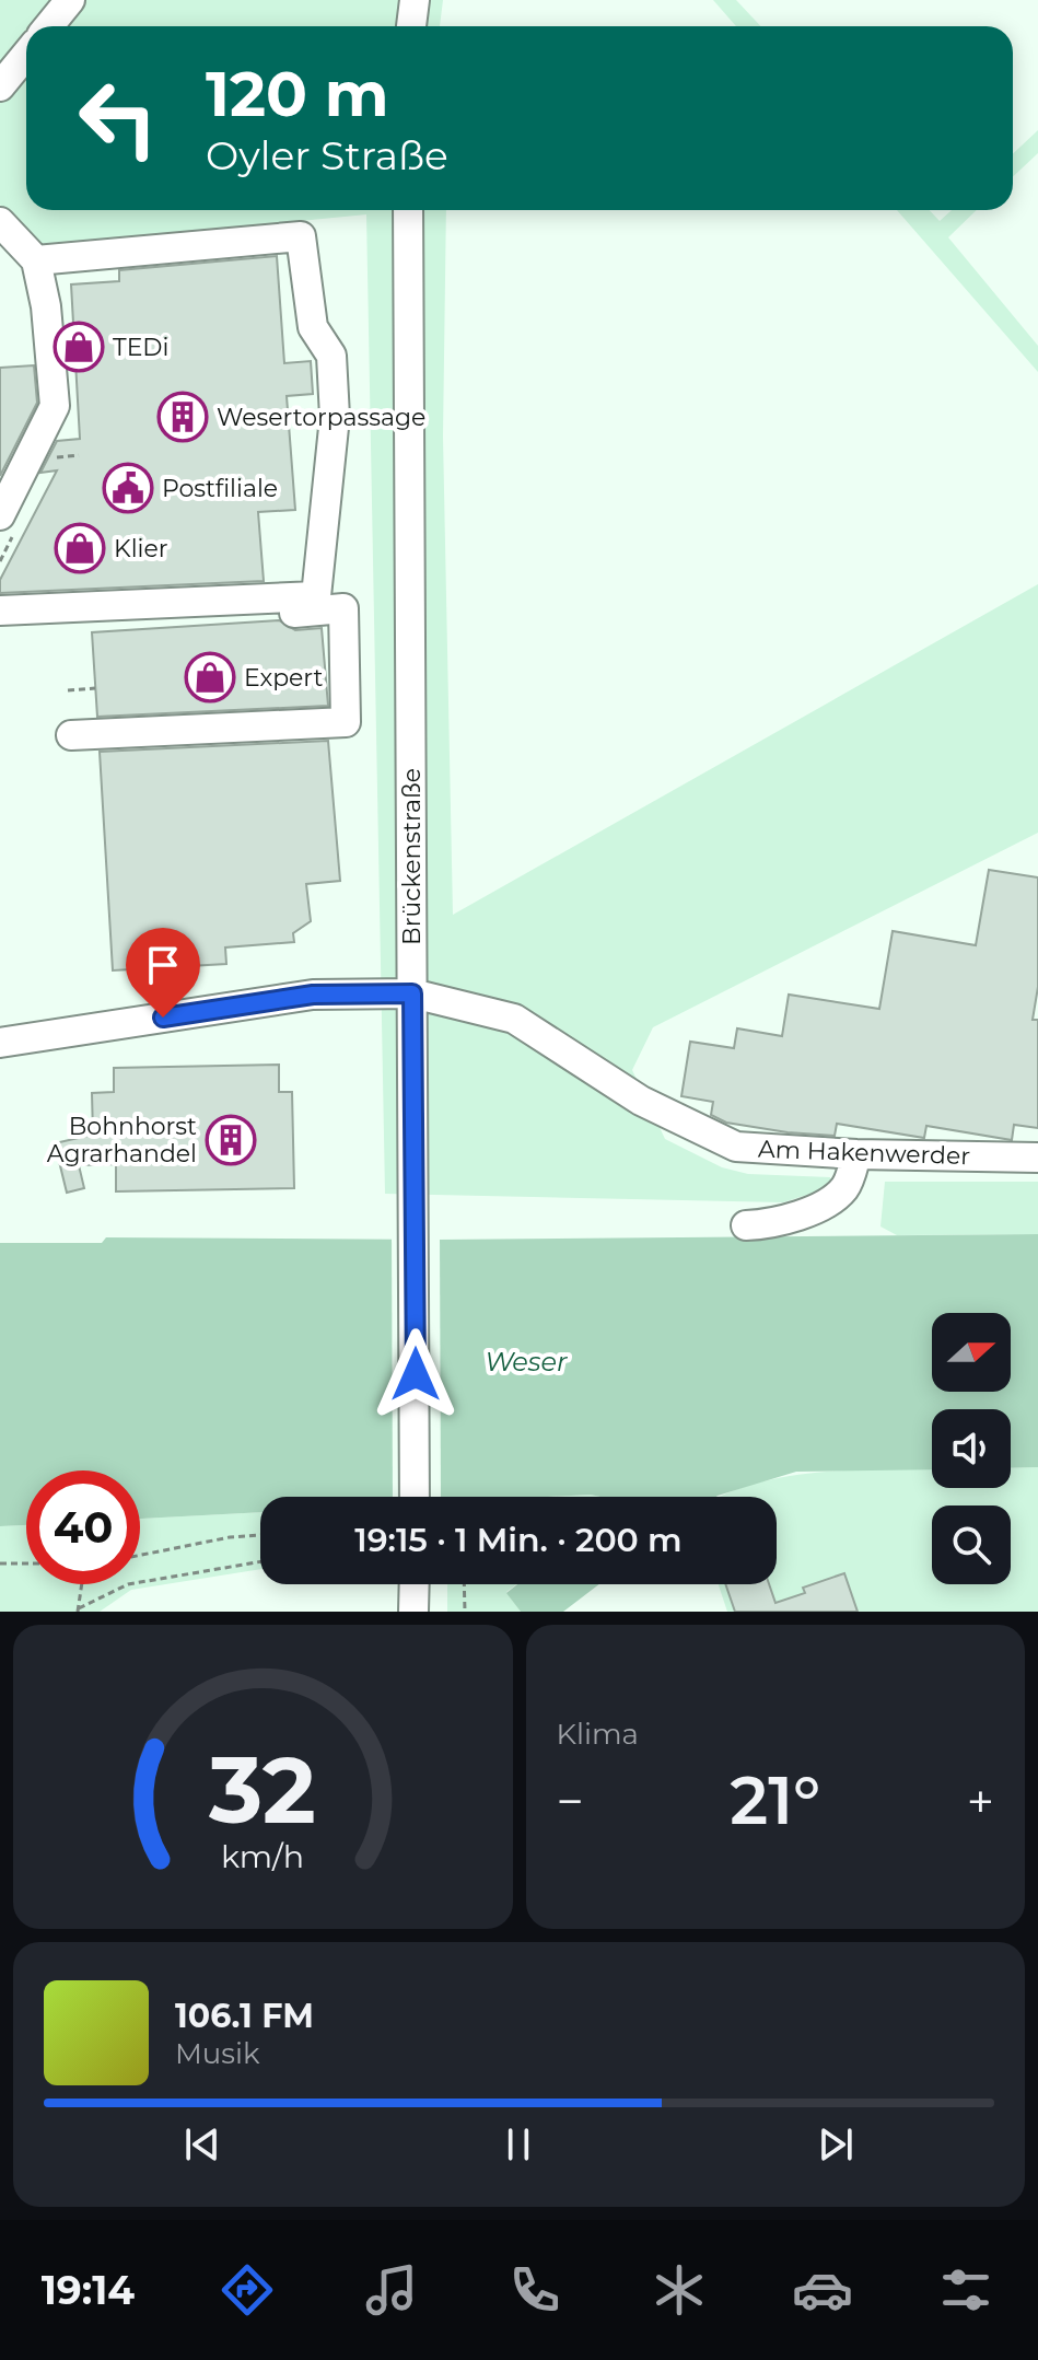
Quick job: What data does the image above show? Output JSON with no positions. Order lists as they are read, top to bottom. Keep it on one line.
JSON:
{"streets":{"street":["Brückenstraße","Am Hakenwerder"]},"crossings":[["Brückenstraße","Am Hakenwerder"]],"water":["Weser"],"places":{"shop":["TEDi","Klier","Expert"],"building":["Wesertorpassage","Bohnhorst Agrarhandel"],"public building":["Postfiliale"]},"north":"right","page":{"turn":["120 m","Oyler Straße"],"limit":"40","trip":"19:15 · 1 Min. · 200 m","tile":"Klima","heat":["−","21°","+"],"song":["106.1 FM","Musik"],"tabs":"19:14","gauge":["32","km/h"]}}
